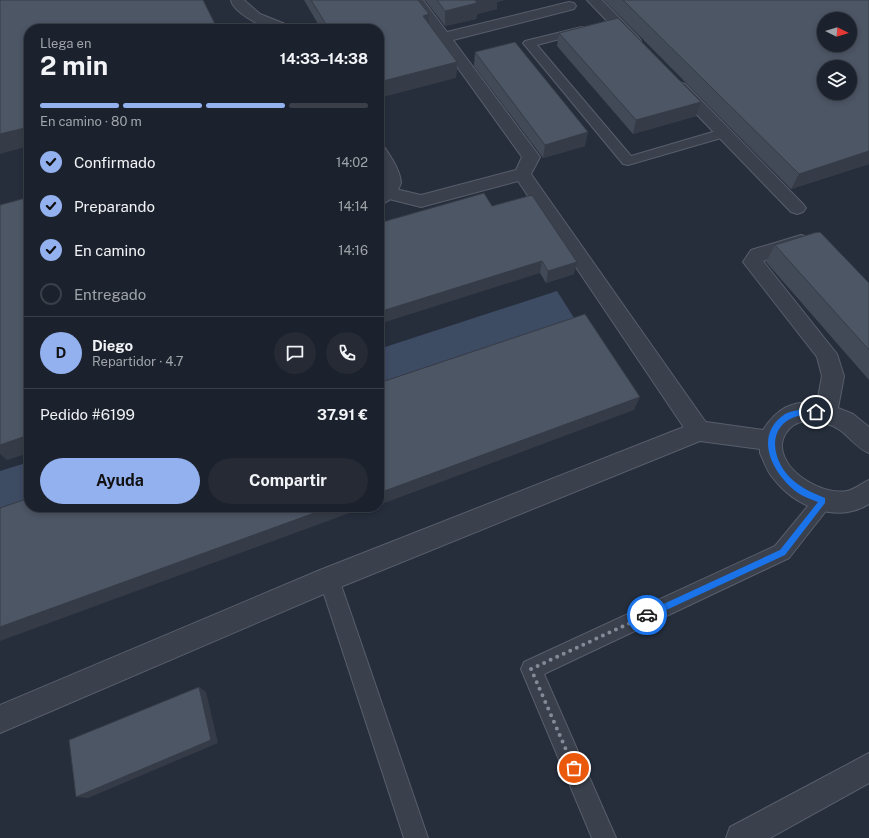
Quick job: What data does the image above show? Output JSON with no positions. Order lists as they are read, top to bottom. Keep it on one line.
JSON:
{"north":"right","page":{"heading":["2 min","Llega en","14:33–14:38"],"panel":["Diego","Repartidor · 4.7","Pedido #6199","37.91 €"],"bar":"En camino · 80 m","list":[["Confirmado","14:02"],["Preparando","14:14"],["En camino","14:16"],"Entregado"],"round":"D","buttons":["Ayuda","Compartir"]}}
